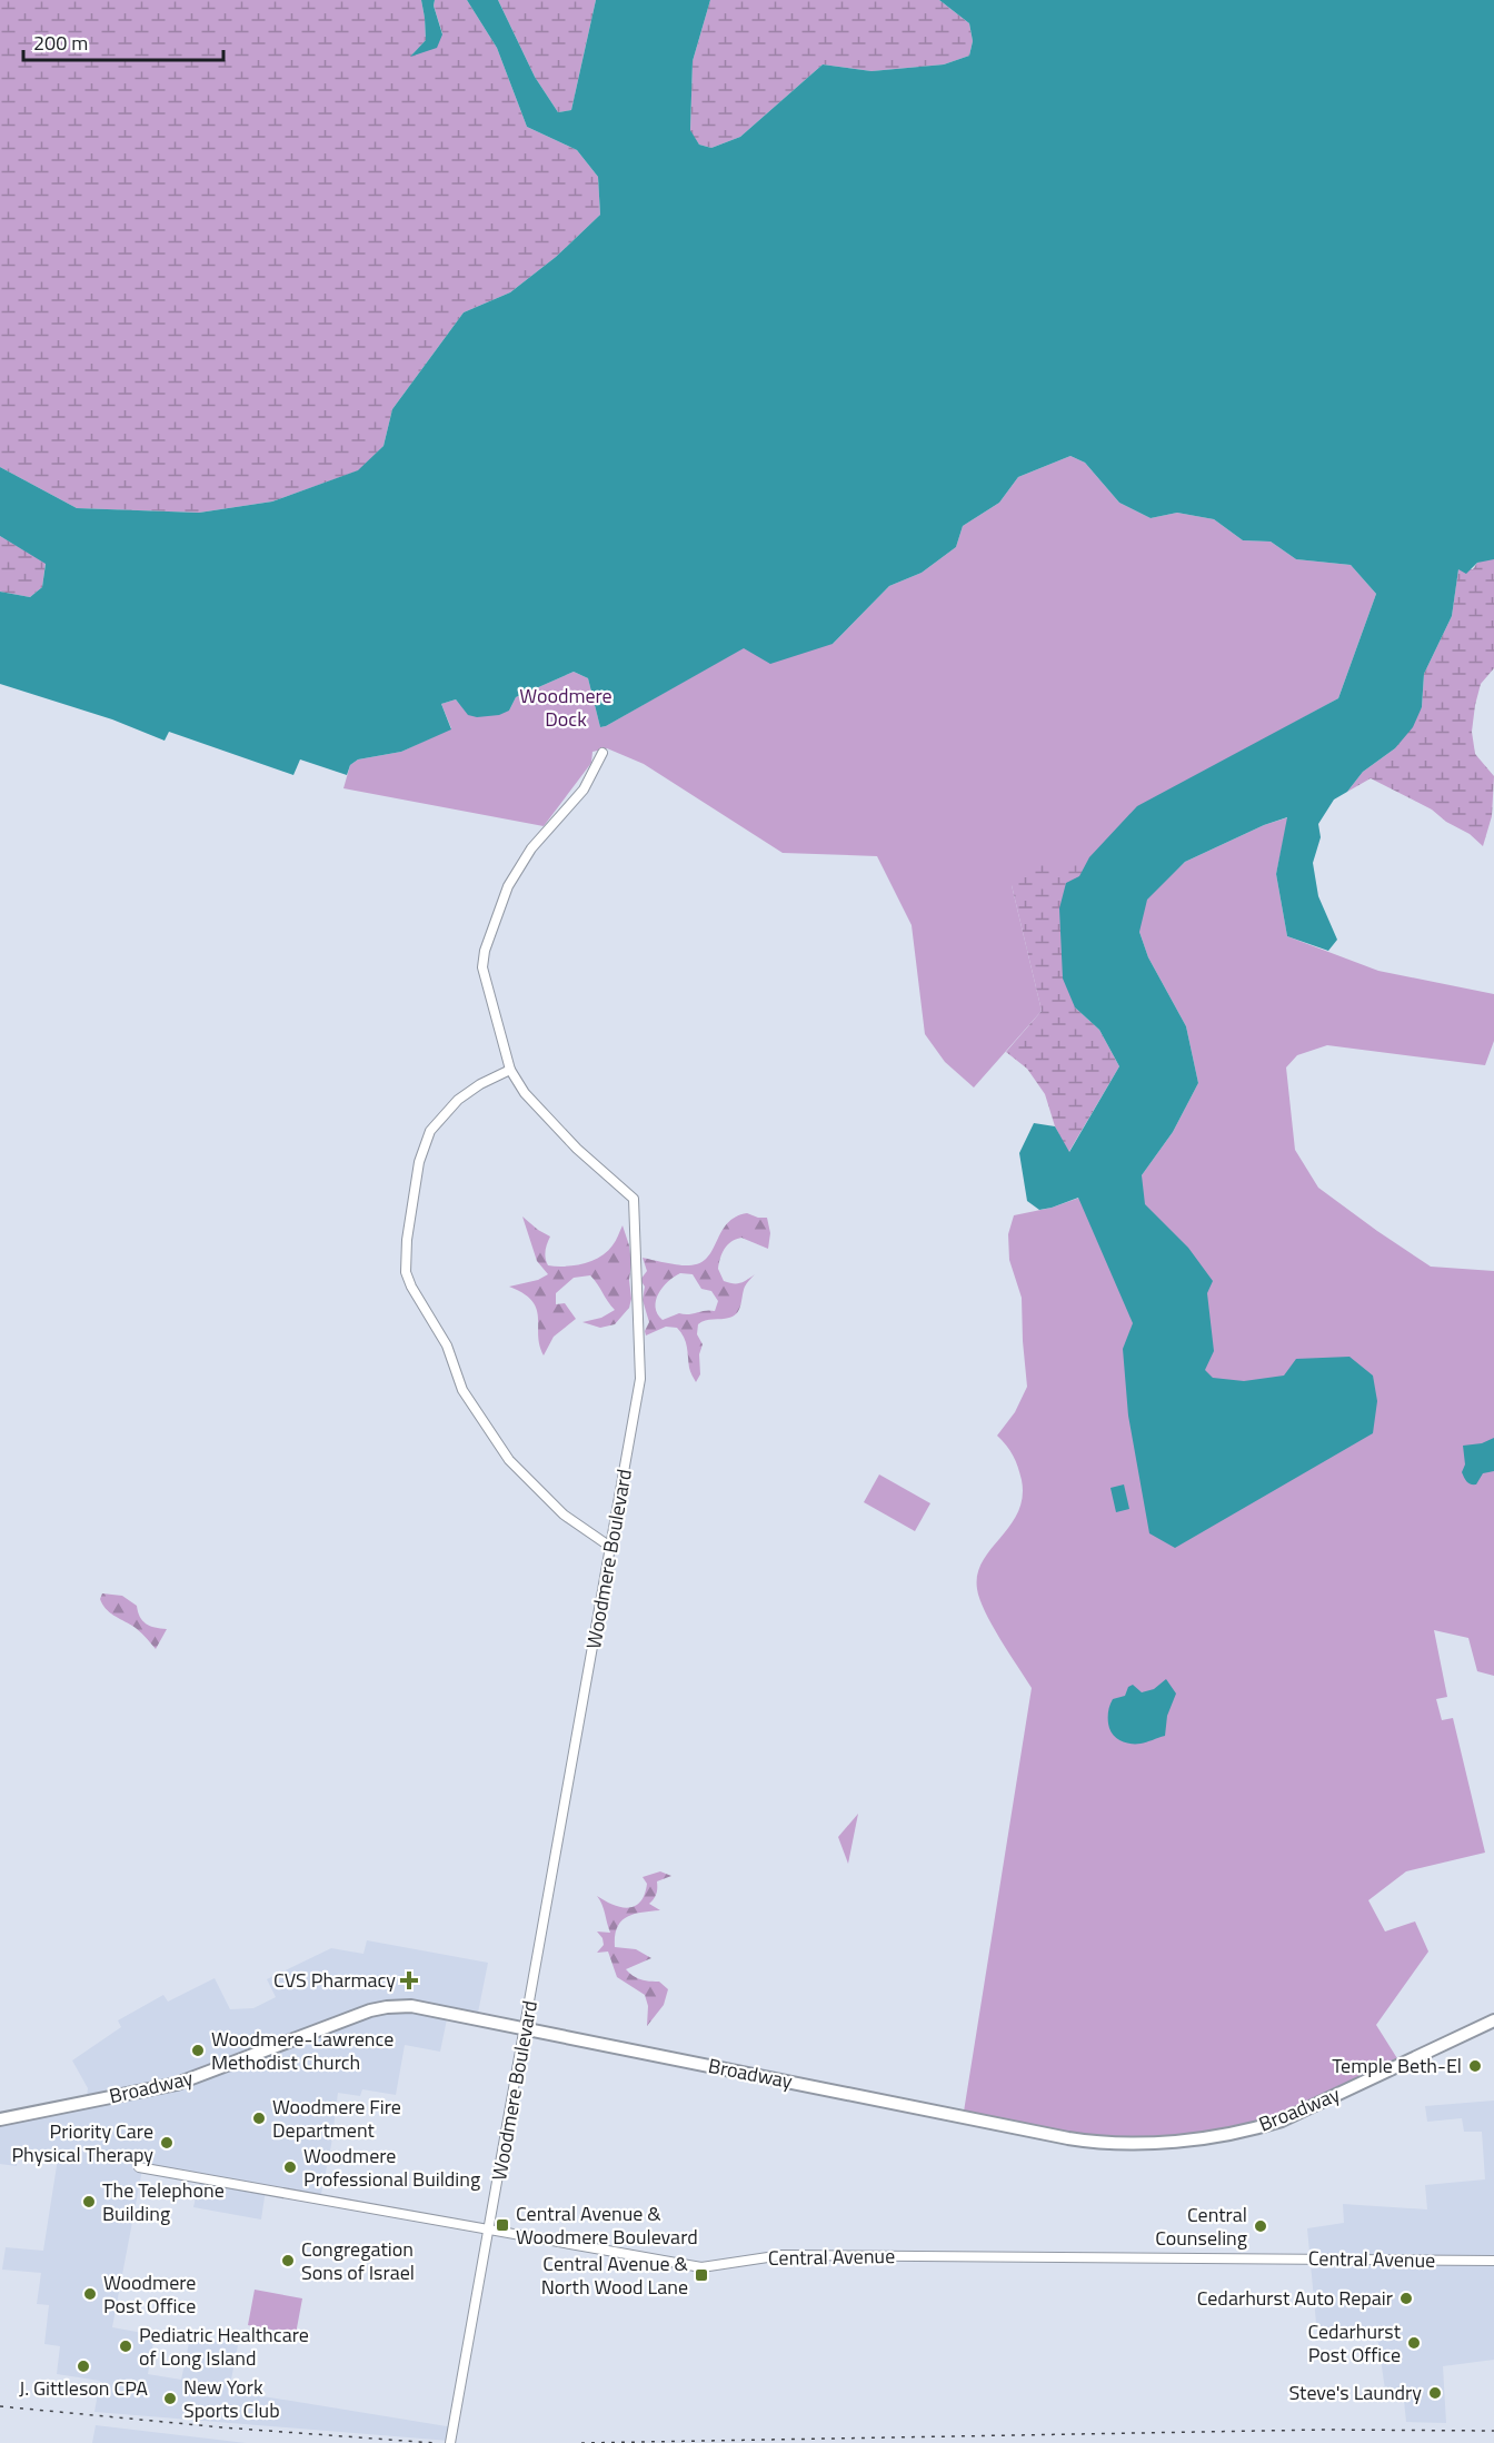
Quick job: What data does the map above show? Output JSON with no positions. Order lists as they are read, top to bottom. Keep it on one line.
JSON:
{"streets":{"main road":["Broadway"],"street":["Woodmere Boulevard","Central Avenue"]},"crossings":[["Woodmere Boulevard","Broadway"],["Woodmere Boulevard","Central Avenue"]],"parks":["Woodmere Dock"],"places":{"health":["CVS Pharmacy"],"other":["Woodmere-Lawrence Methodist Church","Temple Beth-El","Woodmere Fire Department","Priority Care Physical Therapy","Woodmere Professional Building","The Telephone Building","Central Counseling","Congregation Sons of Israel","Woodmere Post Office","Cedarhurst Auto Repair","Cedarhurst Post Office","Pediatric Healthcare of Long Island","J. Gittleson CPA","Steve's Laundry","New York Sports Club"],"transit":["Central Avenue & Woodmere Boulevard","Central Avenue & North Wood Lane"]},"scale_bar":"200 m"}
